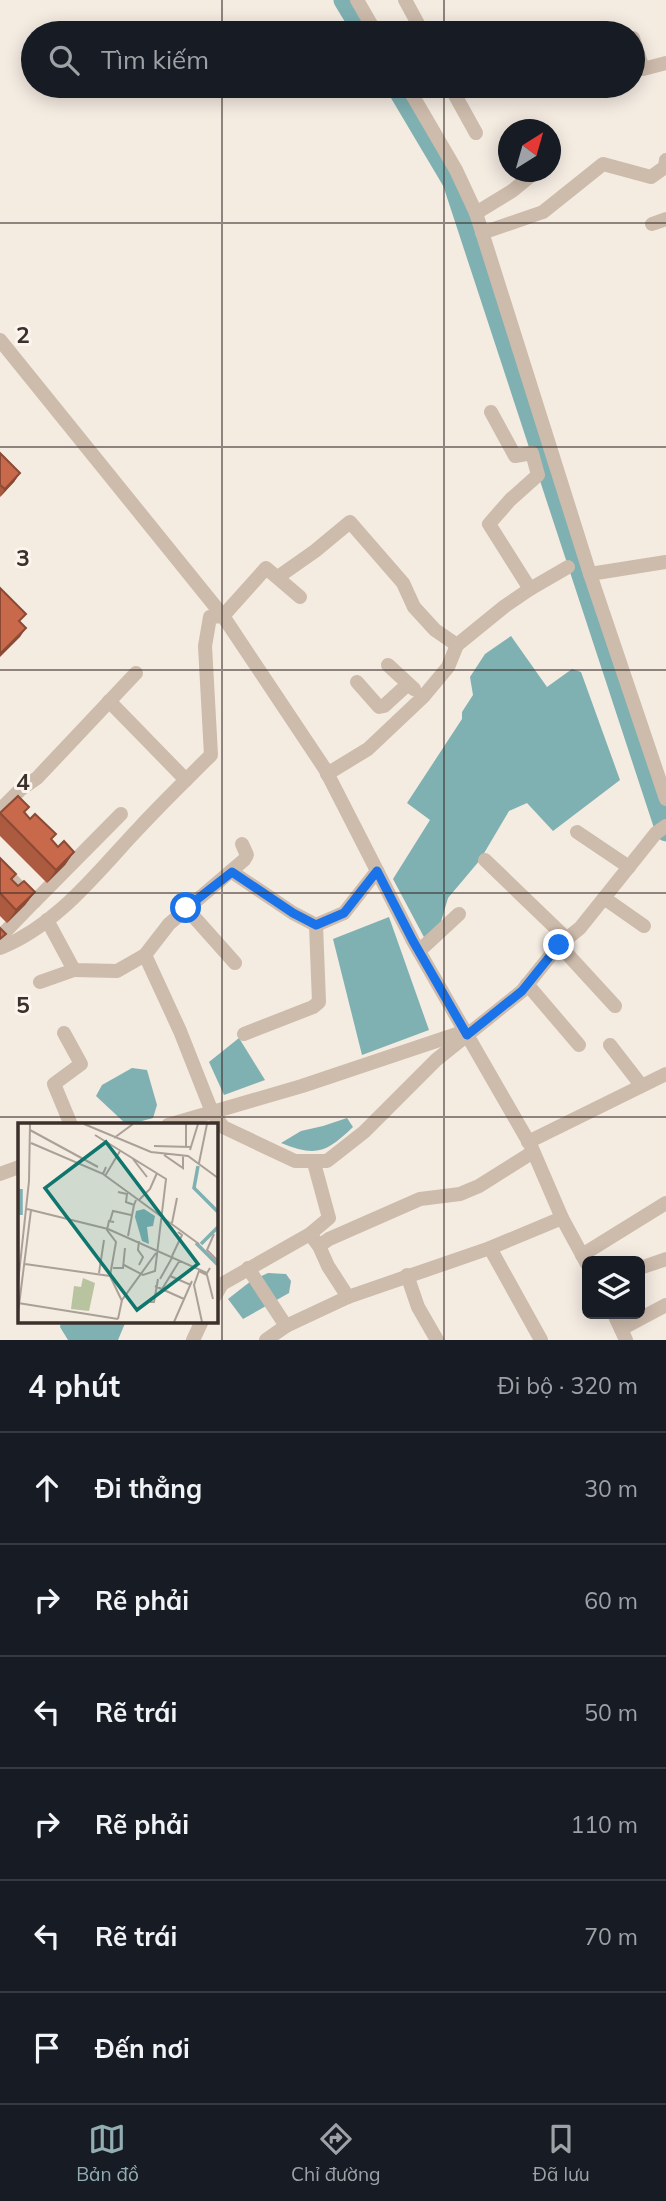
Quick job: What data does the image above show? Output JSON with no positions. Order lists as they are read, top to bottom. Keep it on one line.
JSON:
{"north":"top right","page":{"search":"Tìm kiếm","heading":["4 phút","Đi bộ · 320 m"],"list":[["Đi thẳng","30 m"],["Rẽ phải","60 m"],["Rẽ trái","50 m"],["Rẽ phải","110 m"],["Rẽ trái","70 m"],"Đến nơi"],"nav":["Bản đồ","Chỉ đường","Đã lưu"]},"grid":{"rows":["2","3","4","5"]}}
